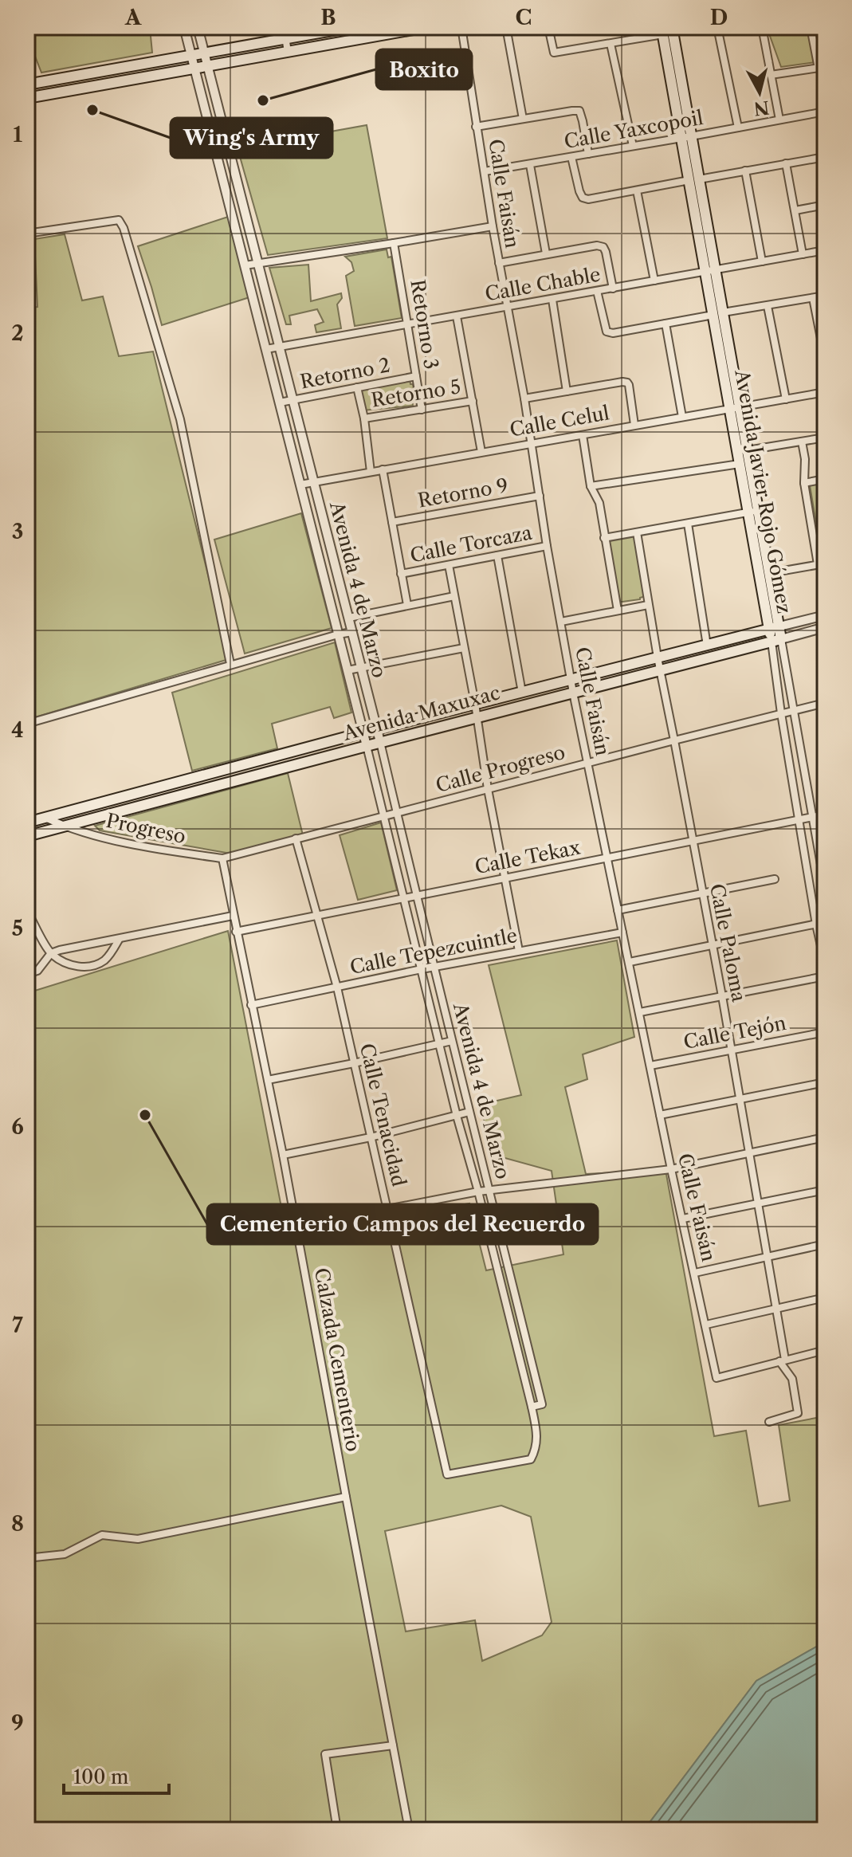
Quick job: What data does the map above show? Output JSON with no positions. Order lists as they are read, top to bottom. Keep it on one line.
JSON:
{"streets":{"main road":["Avenida Javier Rojo Gómez","Avenida Maxuxac"],"street":["Calle Yaxcopoil","Calle Faisán","Calle Chable","Retorno 3","Retorno 2","Retorno 5","Calle Celul","Retorno 9","Calle Torcaza","Avenida 4 de Marzo","Calle Progreso","Progreso","Calle Tekax","Calle Paloma","Calle Tepezcuintle","Calle Tejón","Calle Tenacidad","Calzada Cementerio"]},"crossings":[["Calle Yaxcopoil","Calle Faisán"],["Calle Yaxcopoil","Avenida Javier Rojo Gómez"],["Calle Faisán","Calle Chable"],["Calle Faisán","Calle Celul"],["Calle Faisán","Retorno 9"],["Calle Faisán","Calle Torcaza"],["Calle Faisán","Avenida Maxuxac"],["Calle Faisán","Calle Progreso"],["Calle Faisán","Calle Tekax"],["Calle Faisán","Calle Paloma"],["Calle Faisán","Calle Tepezcuintle"],["Calle Faisán","Calle Tejón"],["Calle Chable","Retorno 3"],["Calle Chable","Avenida Javier Rojo Gómez"],["Calle Chable","Avenida 4 de Marzo"],["Retorno 3","Retorno 2"],["Retorno 3","Retorno 5"],["Retorno 2","Avenida 4 de Marzo"],["Calle Celul","Avenida Javier Rojo Gómez"],["Calle Celul","Avenida 4 de Marzo"],["Avenida Javier Rojo Gómez","Avenida Maxuxac"],["Avenida Javier Rojo Gómez","Calle Progreso"],["Avenida Javier Rojo Gómez","Calle Tekax"],["Avenida 4 de Marzo","Avenida Maxuxac"],["Avenida 4 de Marzo","Calle Progreso"],["Avenida 4 de Marzo","Calle Tekax"],["Avenida 4 de Marzo","Calle Tepezcuintle"],["Avenida 4 de Marzo","Calle Tenacidad"],["Avenida Maxuxac","Progreso"],["Avenida Maxuxac","Calle Paloma"],["Calle Progreso","Progreso"],["Calle Progreso","Calle Paloma"],["Calle Progreso","Calle Tenacidad"],["Calle Progreso","Calzada Cementerio"],["Progreso","Calzada Cementerio"],["Calle Tekax","Calle Paloma"],["Calle Tekax","Calle Tenacidad"],["Calle Tekax","Calzada Cementerio"],["Calle Paloma","Calle Tejón"],["Calle Tepezcuintle","Calle Tenacidad"],["Calle Tepezcuintle","Calzada Cementerio"]],"places":["Boxito","Wing's Army","Cementerio Campos del Recuerdo"],"scale_bar":"100 m","north":"bottom","grid":{"columns":["A","B","C","D"],"rows":["1","2","3","4","5","6","7","8","9"]}}
